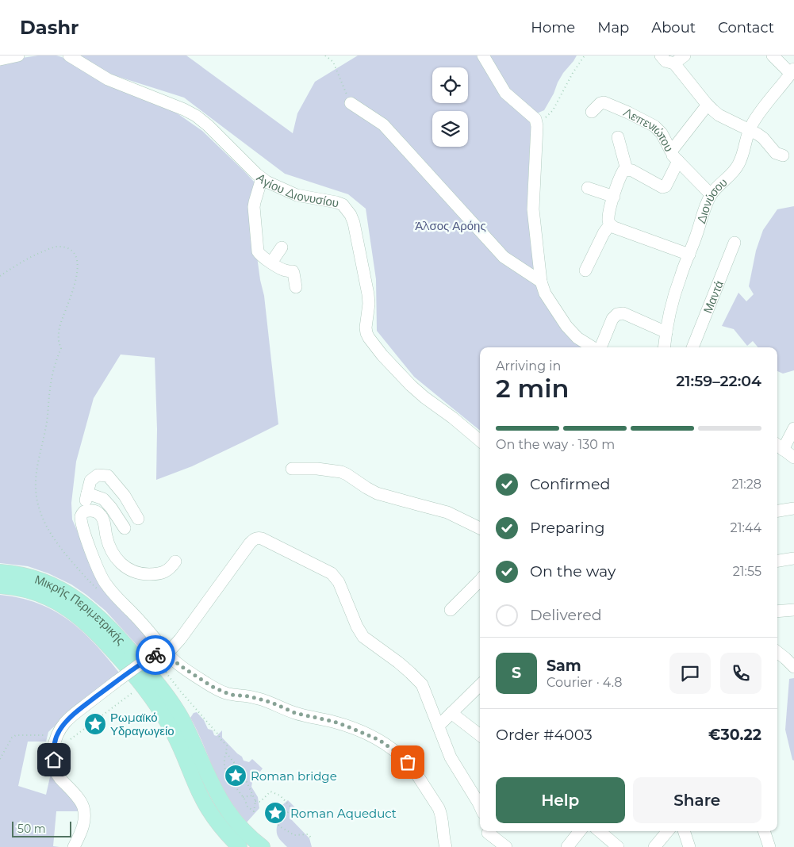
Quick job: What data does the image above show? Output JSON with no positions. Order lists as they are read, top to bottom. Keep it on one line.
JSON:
{"streets":{"main road":["Μικρής Περιμετρικής"],"street":["Λεπενιώτου","Αγίου Διονυσίου","Διονύσου","Μαντά"]},"parks":["Άλσος Αρόης"],"places":{"place":["Ρωμαϊκό Υδραγωγείο","Roman bridge","Roman Aqueduct"]},"scale_bar":"50 m","page":{"header":"Dashr","nav":["Home","Map","About","Contact"],"heading":["2 min","Arriving in","21:59–22:04"],"panel":["Sam","Courier · 4.8","Order #4003","€30.22"],"bar":"On the way · 130 m","list":[["Confirmed","21:28"],["Preparing","21:44"],["On the way","21:55"],"Delivered"],"round":"S","buttons":["Help","Share"],"scale":"50 m"}}
